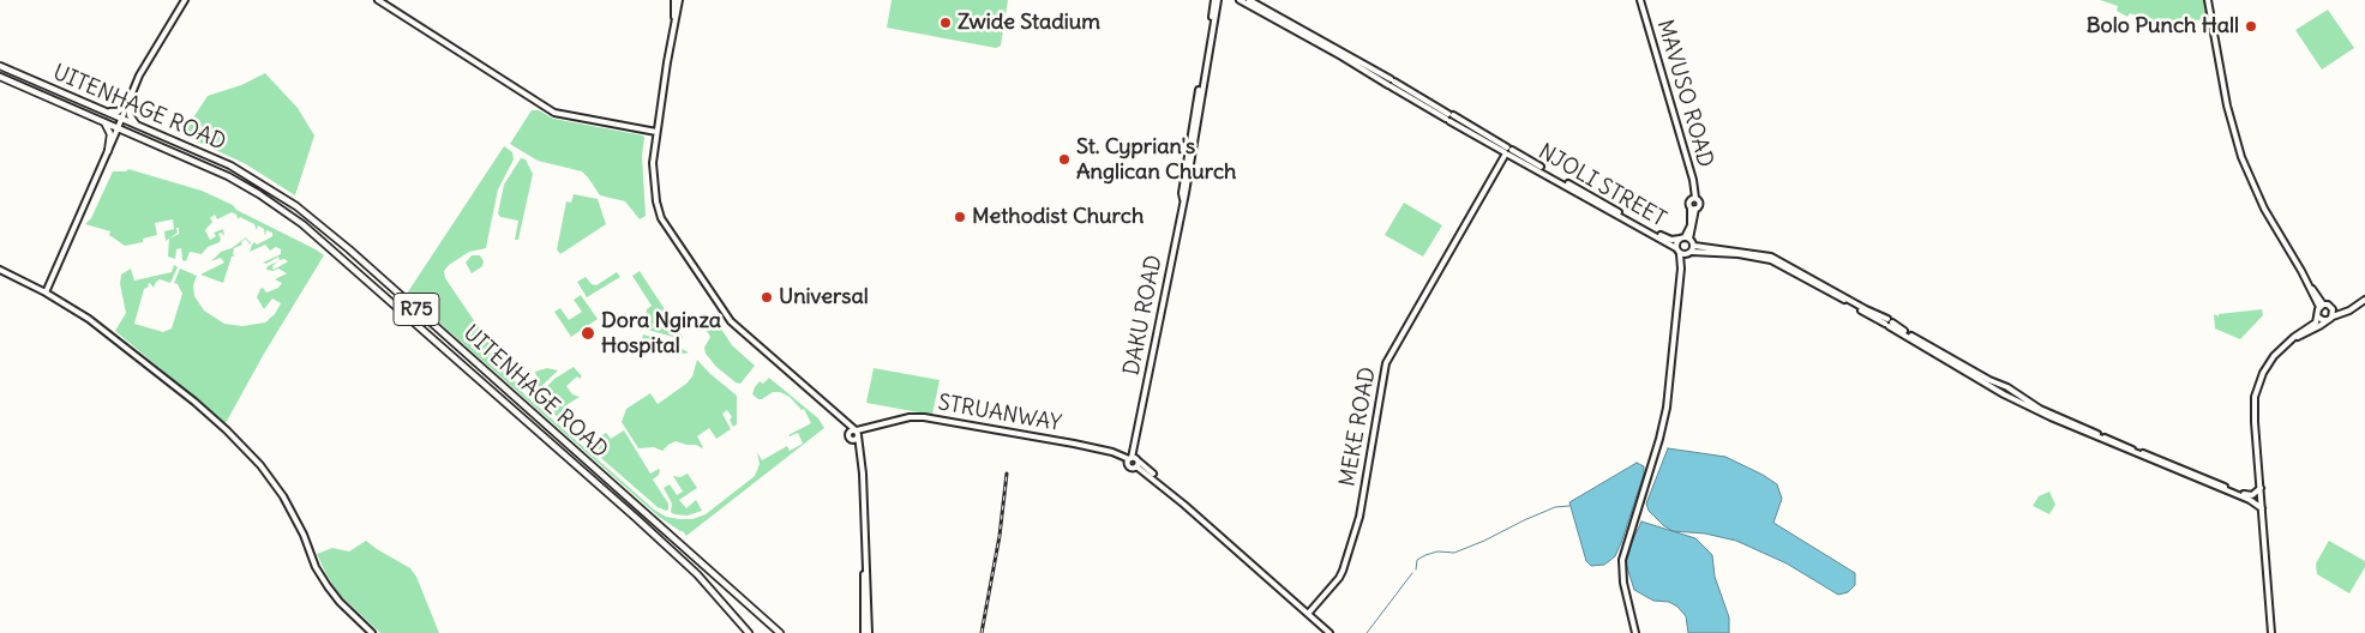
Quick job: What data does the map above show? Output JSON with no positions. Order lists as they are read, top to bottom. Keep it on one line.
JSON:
{"streets":{"main road":["UITENHAGE ROAD","R75"],"street":["MAVUSO ROAD","NJOLI STREET","DAKU ROAD","STRUANWAY","MEKE ROAD"]},"crossings":[["MAVUSO ROAD","NJOLI STREET"],["NJOLI STREET","MEKE ROAD"],["DAKU ROAD","STRUANWAY"],["STRUANWAY","MEKE ROAD"]],"places":["Zwide Stadium","Bolo Punch Hall","St. Cyprian's Anglican Church","Methodist Church","Universal","Dora Nginza Hospital"]}
